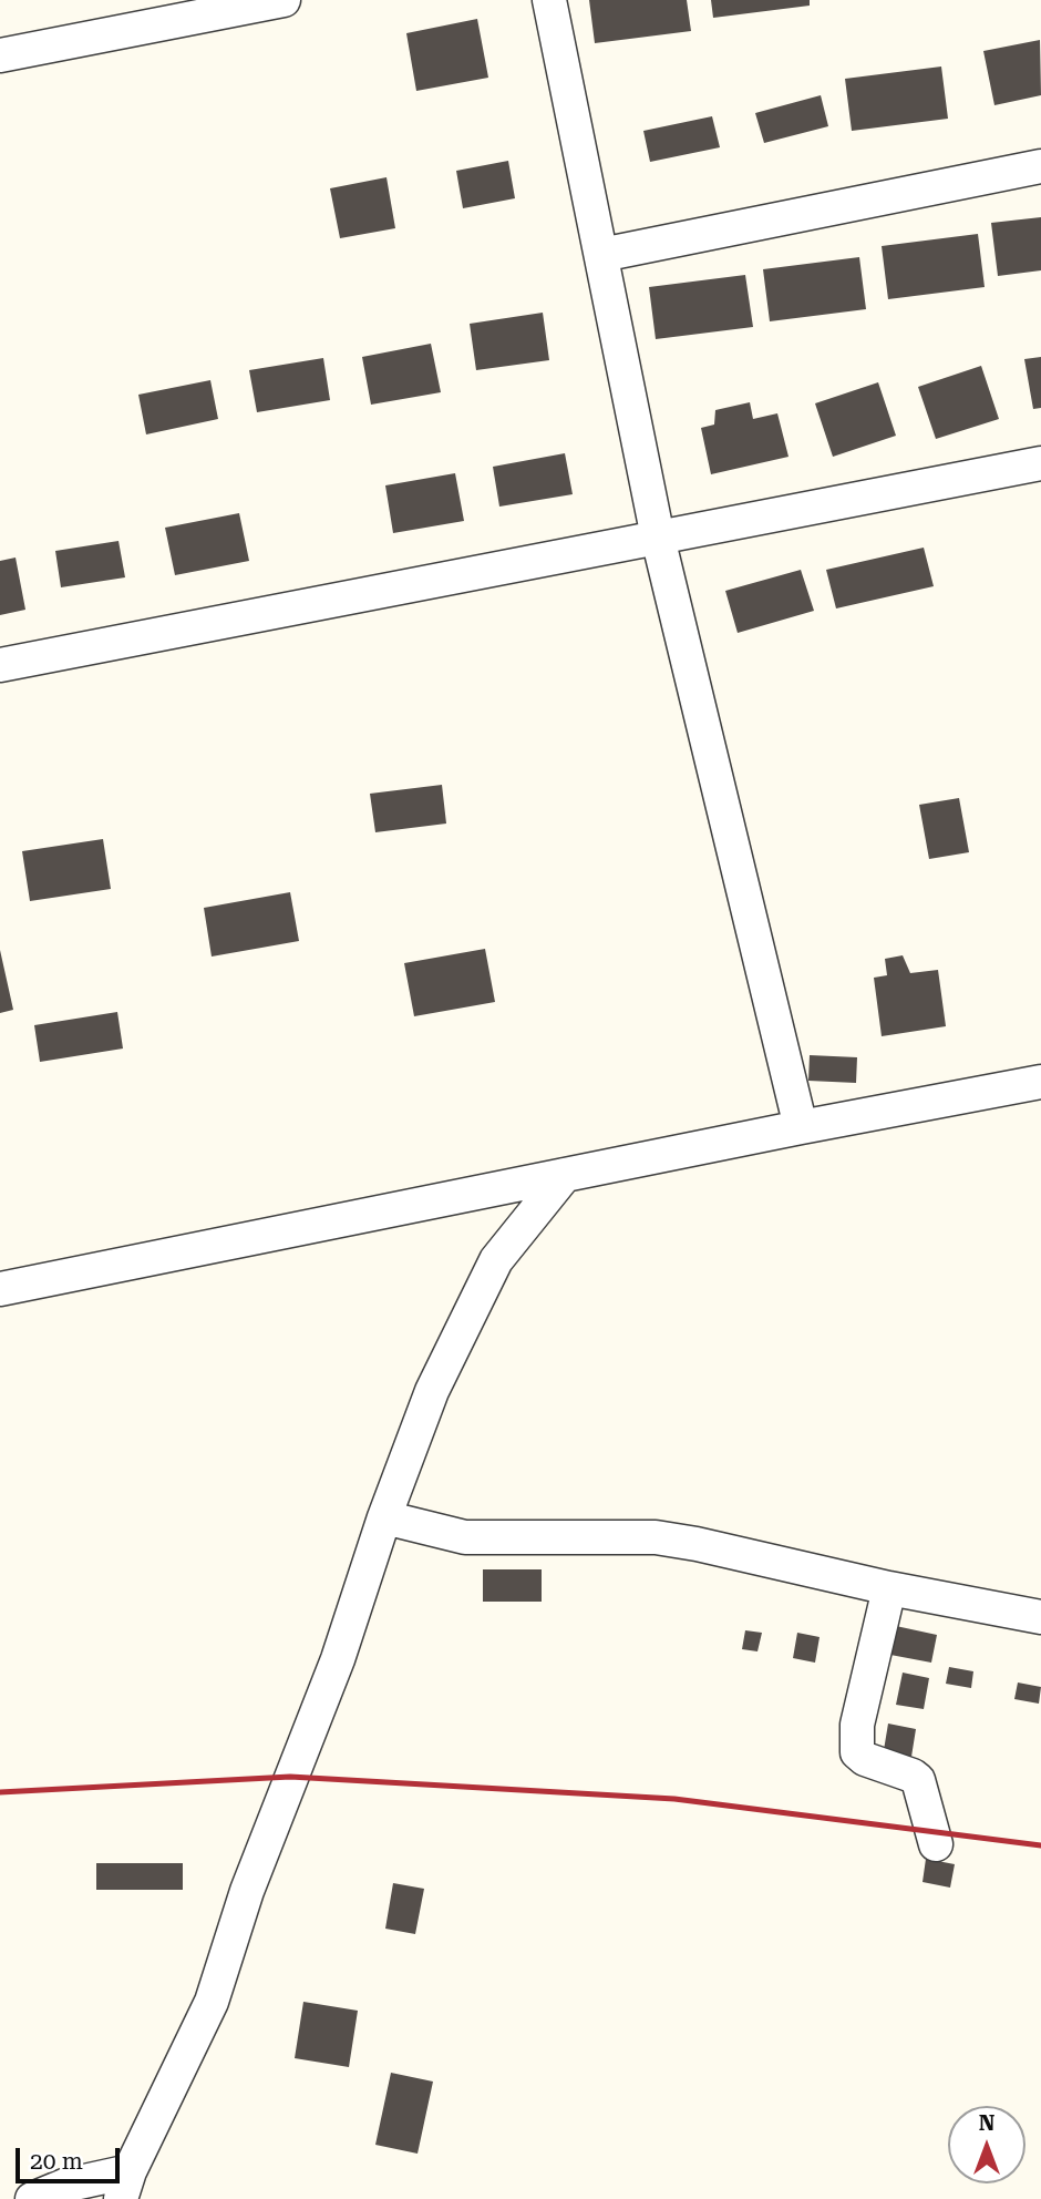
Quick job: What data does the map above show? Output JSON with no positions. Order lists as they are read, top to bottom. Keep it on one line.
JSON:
{"scale_bar":"20 m","north":"top"}
